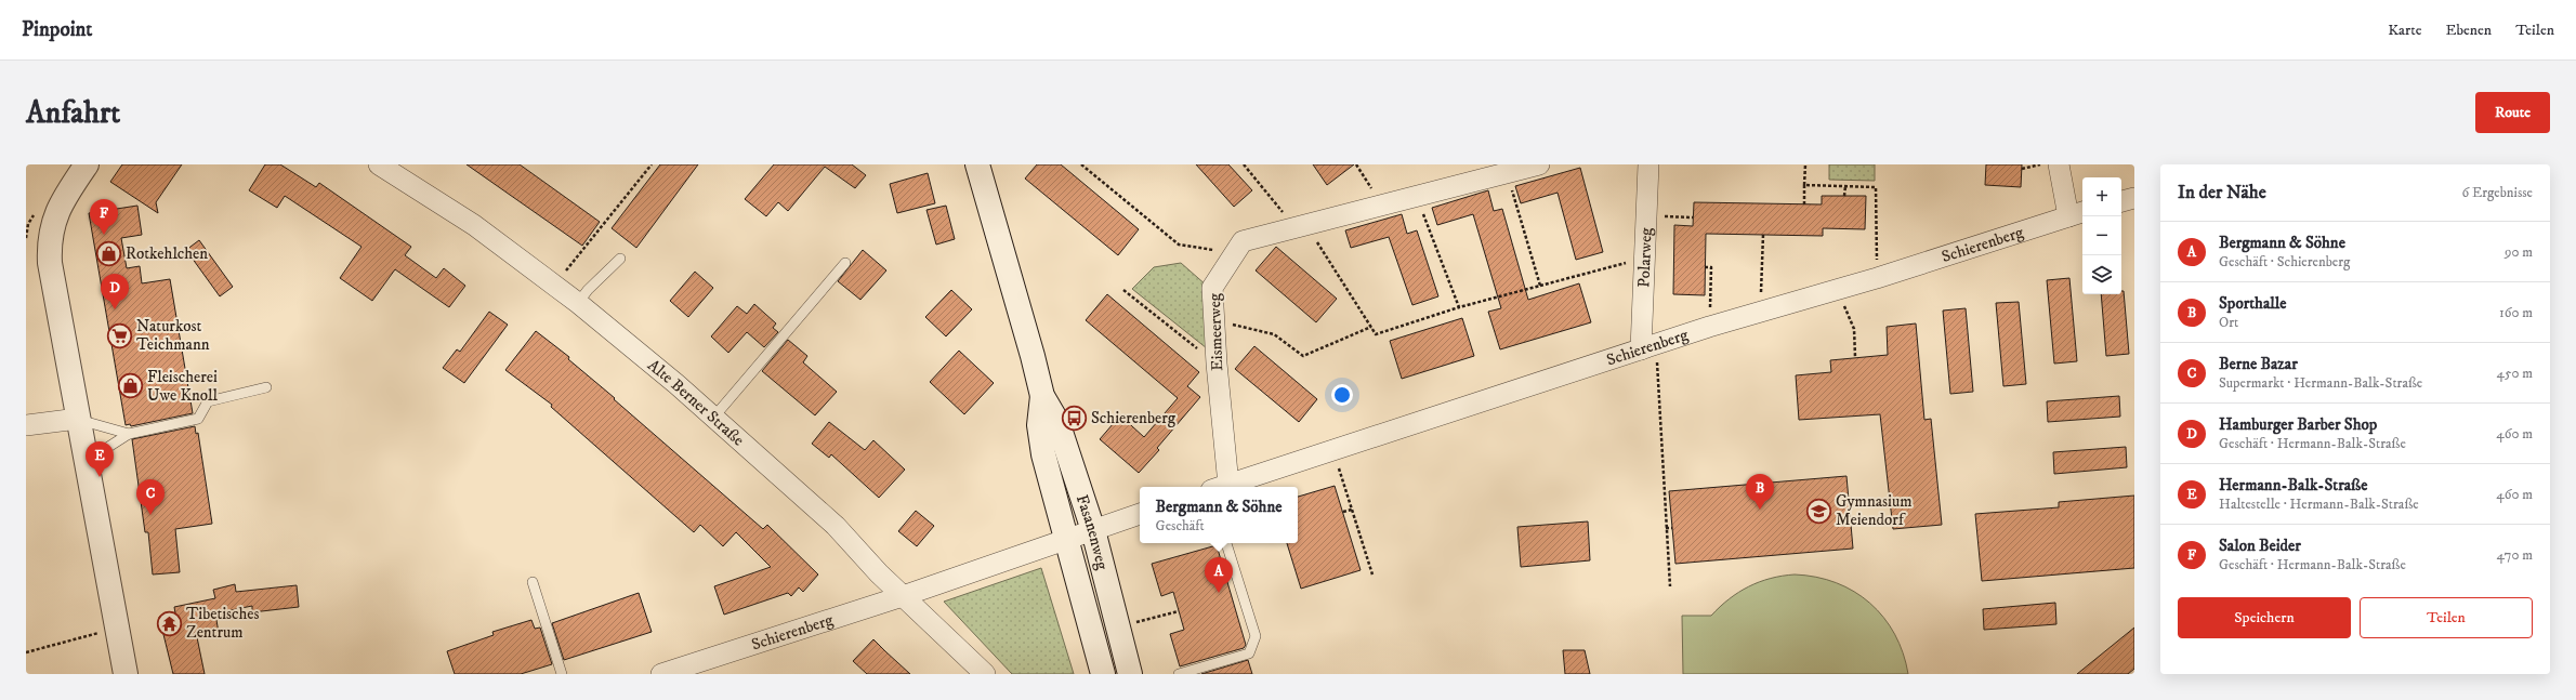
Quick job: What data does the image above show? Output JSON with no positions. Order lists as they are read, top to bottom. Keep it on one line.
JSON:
{"streets":{"main road":["Fasanenweg"],"street":["Schierenberg","Polarweg","Eismeerweg","Alte Berner Straße"]},"crossings":[["Schierenberg","Polarweg"],["Schierenberg","Eismeerweg"],["Schierenberg","Alte Berner Straße"],["Schierenberg","Fasanenweg"]],"places":{"shop":["Rotkehlchen","Fleischerei Uwe Knoll"],"supermarket":["Naturkost Teichmann"],"bus stop":["Schierenberg"],"school or university":["Gymnasium Meiendorf"],"temple":["Tibetisches Zentrum"]},"page":{"header":"Pinpoint","nav":["Karte","Ebenen","Teilen"],"buttons":["Route",["Speichern","Teilen"]],"title":"Anfahrt","heading":["In der Nähe","6 Ergebnisse"],"map_buttons":["+","−"],"pins":["F","D","E","B","C","A"],"list":[{"mark":"A","name":"Bergmann & Söhne","note":"Geschäft · Schierenberg","value":"90 m"},{"mark":"B","name":"Sporthalle","note":"Ort","value":"160 m"},{"mark":"C","name":"Berne Bazar","note":"Supermarkt · Hermann-Balk-Straße","value":"450 m"},{"mark":"D","name":"Hamburger Barber Shop","note":"Geschäft · Hermann-Balk-Straße","value":"460 m"},{"mark":"E","name":"Hermann-Balk-Straße","note":"Haltestelle · Hermann-Balk-Straße","value":"460 m"},{"mark":"F","name":"Salon Beider","note":"Geschäft · Hermann-Balk-Straße","value":"470 m"}],"popup":["Bergmann & Söhne","Geschäft"]}}
